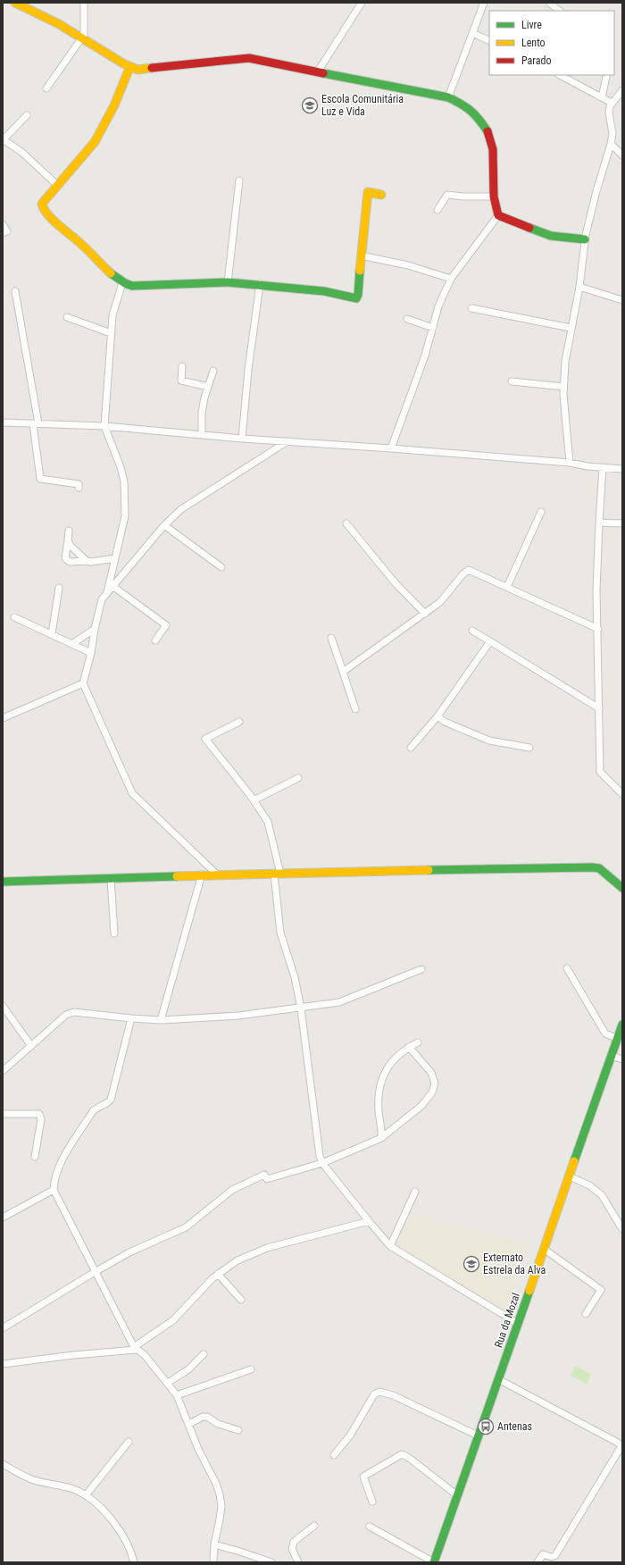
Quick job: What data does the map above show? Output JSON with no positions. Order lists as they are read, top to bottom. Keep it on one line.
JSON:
{"streets":{"street":["Rua da Mozal"]},"places":{"school or university":["Escola Comunitária Luz e Vida","Externato Estrela da Alva"],"bus stop":["Antenas"]},"legend":["Livre","Lento","Parado"]}
